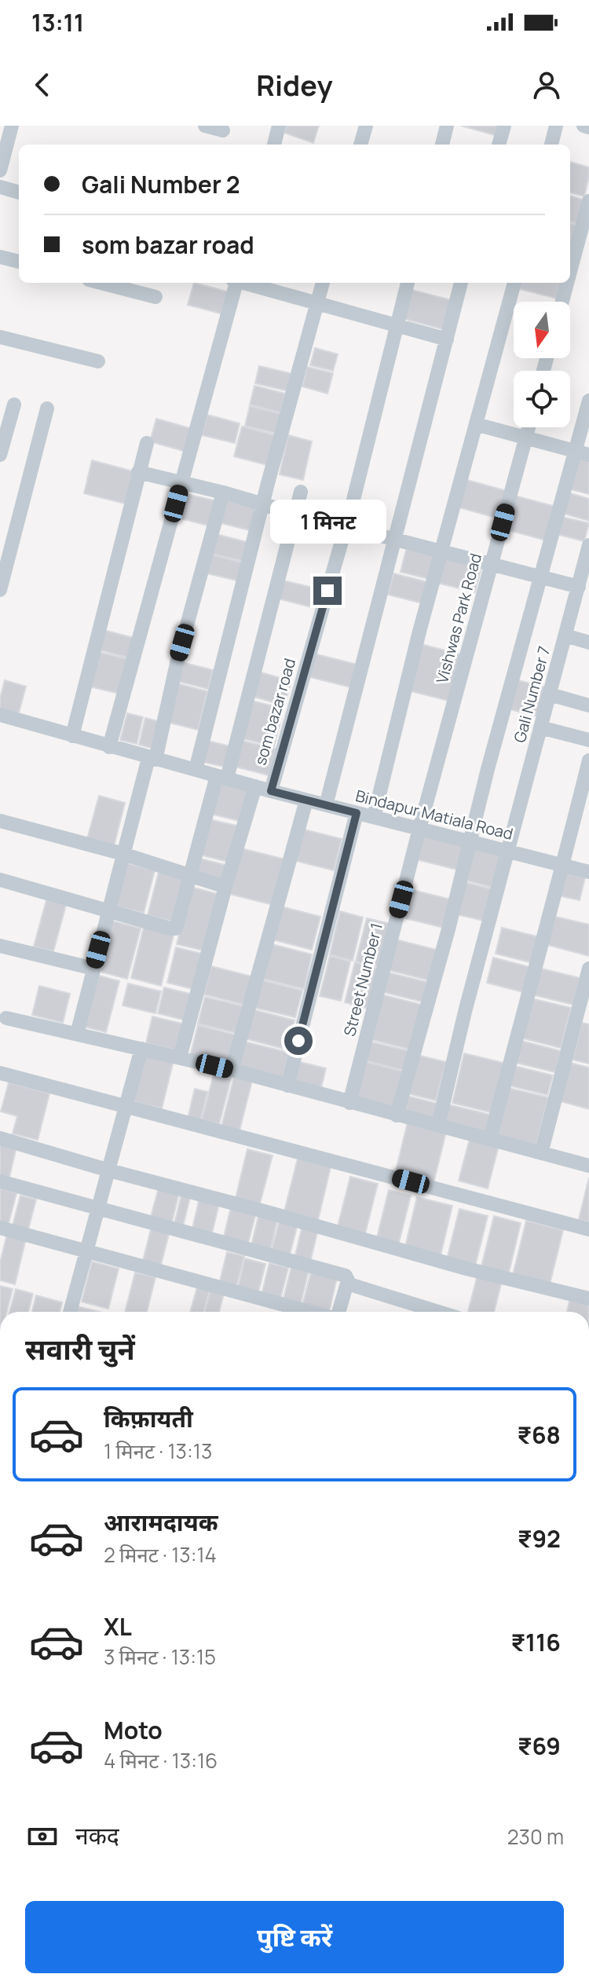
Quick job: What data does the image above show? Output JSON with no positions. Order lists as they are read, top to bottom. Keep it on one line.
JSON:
{"streets":{"street":["Vishwas Park Road","Gali Number 7","som bazar road","Bindapur Matiala Road","Street Number 1"]},"crossings":[["Vishwas Park Road","Bindapur Matiala Road"],["Vishwas Park Road","Street Number 1"],["Gali Number 7","Bindapur Matiala Road"],["som bazar road","Bindapur Matiala Road"],["Bindapur Matiala Road","Street Number 1"]],"north":"bottom","page":{"status":"13:11","header":"Ridey","banner":["Gali Number 2","som bazar road"],"bubble":"1 मिनट","heading":"सवारी चुनें","list":[{"name":"किफ़ायती","note":"1 मिनट · 13:13","value":"₹68"},{"name":"आरामदायक","note":"2 मिनट · 13:14","value":"₹92"},{"name":"XL","note":"3 मिनट · 13:15","value":"₹116"},{"name":"Moto","note":"4 मिनट · 13:16","value":"₹69"}],"pay":["नकद","230 m"],"buttons":"पुष्टि करें"}}
